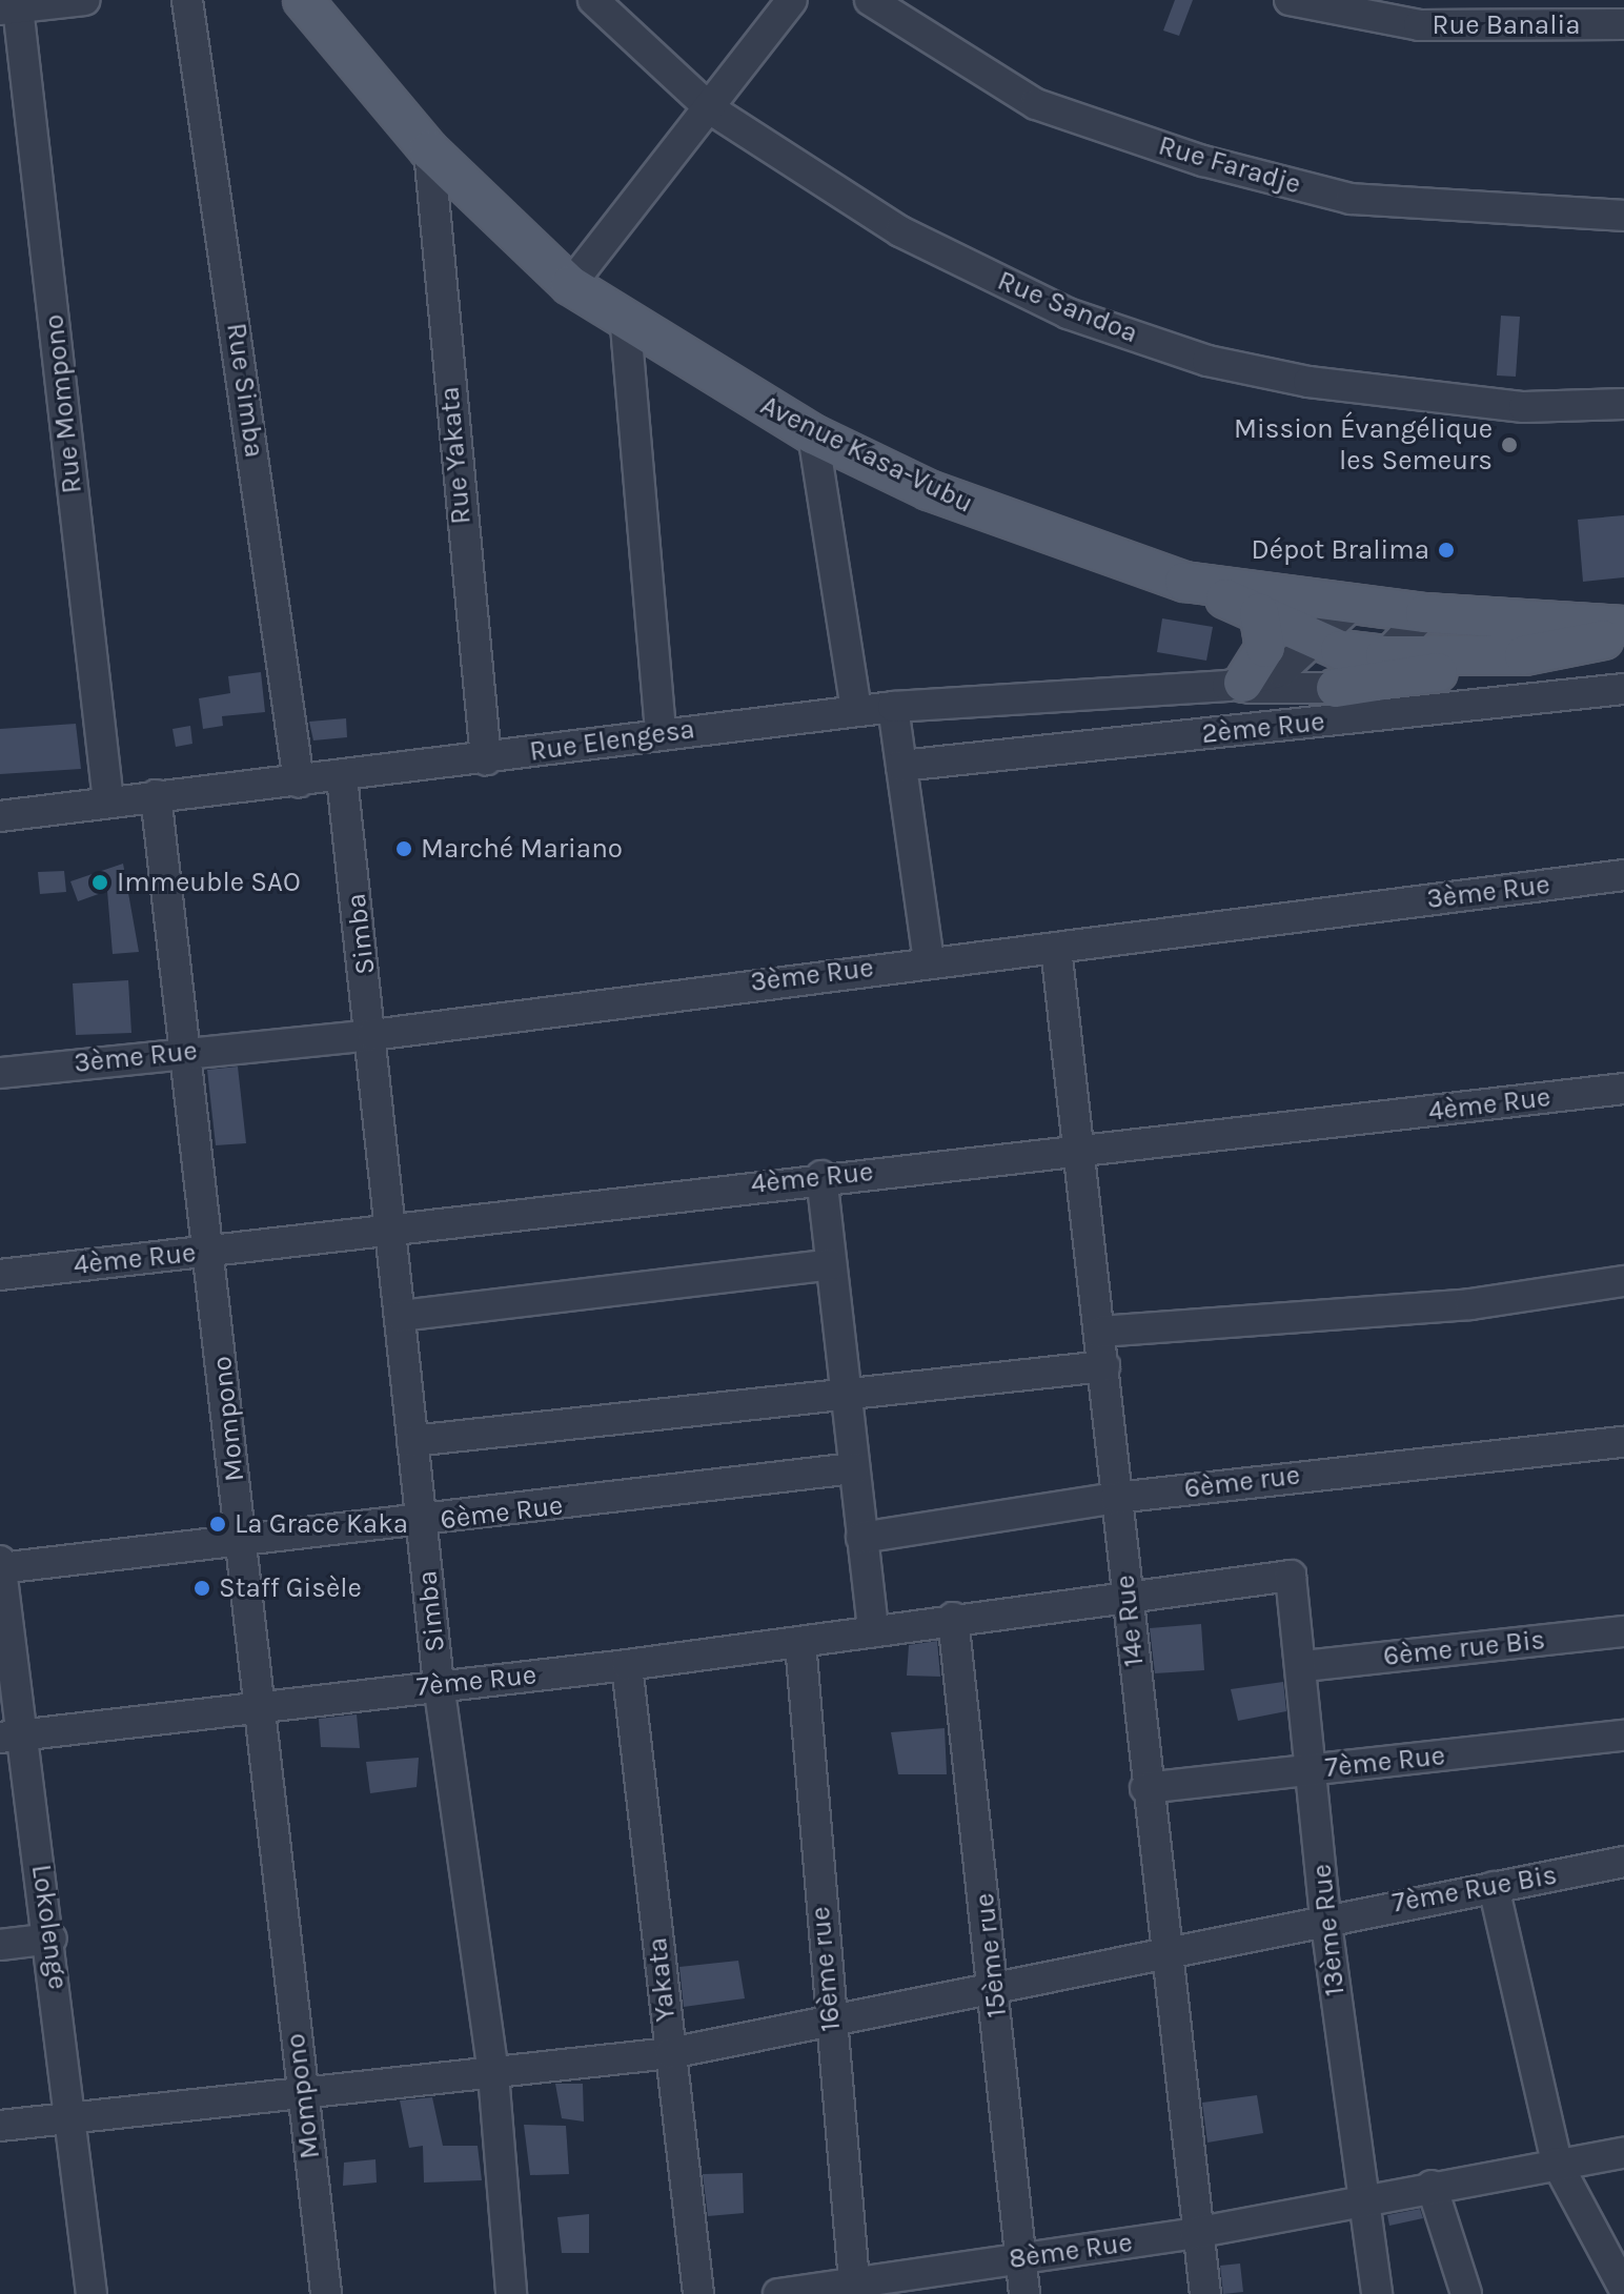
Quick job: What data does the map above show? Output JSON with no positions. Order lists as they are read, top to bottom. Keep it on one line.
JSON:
{"streets":{"main road":["Avenue Kasa-Vubu"],"street":["Rue Banalia","Rue Faradje","Rue Sandoa","Rue Simba","Rue Mompono","Rue Yakata","2ème Rue","Rue Elengesa","3ème Rue","Simba","4ème Rue","Mompono","6ème rue","6ème Rue","14e Rue","6ème rue Bis","7ème Rue","7ème Rue Bis","Lokolenge","13ème Rue","15ème rue","16ème rue","Yakata","8ème Rue"]},"crossings":[["Rue Simba","Rue Elengesa"],["Rue Mompono","Rue Elengesa"],["Avenue Kasa-Vubu","Rue Yakata"],["Rue Yakata","Rue Elengesa"],["Rue Elengesa","Simba"],["Rue Elengesa","Mompono"],["3ème Rue","Simba"],["3ème Rue","Mompono"],["3ème Rue","14e Rue"],["Simba","4ème Rue"],["Simba","6ème Rue"],["Simba","7ème Rue"],["Simba","7ème Rue Bis"],["4ème Rue","Mompono"],["4ème Rue","14e Rue"],["Mompono","6ème Rue"],["Mompono","7ème Rue"],["Mompono","7ème Rue Bis"],["6ème rue","14e Rue"],["6ème Rue","Lokolenge"],["14e Rue","7ème Rue"],["14e Rue","7ème Rue Bis"],["14e Rue","8ème Rue"],["6ème rue Bis","13ème Rue"],["7ème Rue","Lokolenge"],["7ème Rue","13ème Rue"],["7ème Rue","15ème rue"],["7ème Rue","16ème rue"],["7ème Rue","Yakata"],["7ème Rue Bis","Lokolenge"],["7ème Rue Bis","13ème Rue"],["7ème Rue Bis","15ème rue"],["7ème Rue Bis","16ème rue"],["7ème Rue Bis","Yakata"],["13ème Rue","8ème Rue"],["15ème rue","8ème Rue"],["16ème rue","8ème Rue"]],"places":["Mission Évangélique les Semeurs","Dépot Bralima","Marché Mariano","Immeuble SAO","La Grace Kaka","Staff Gisèle"]}
